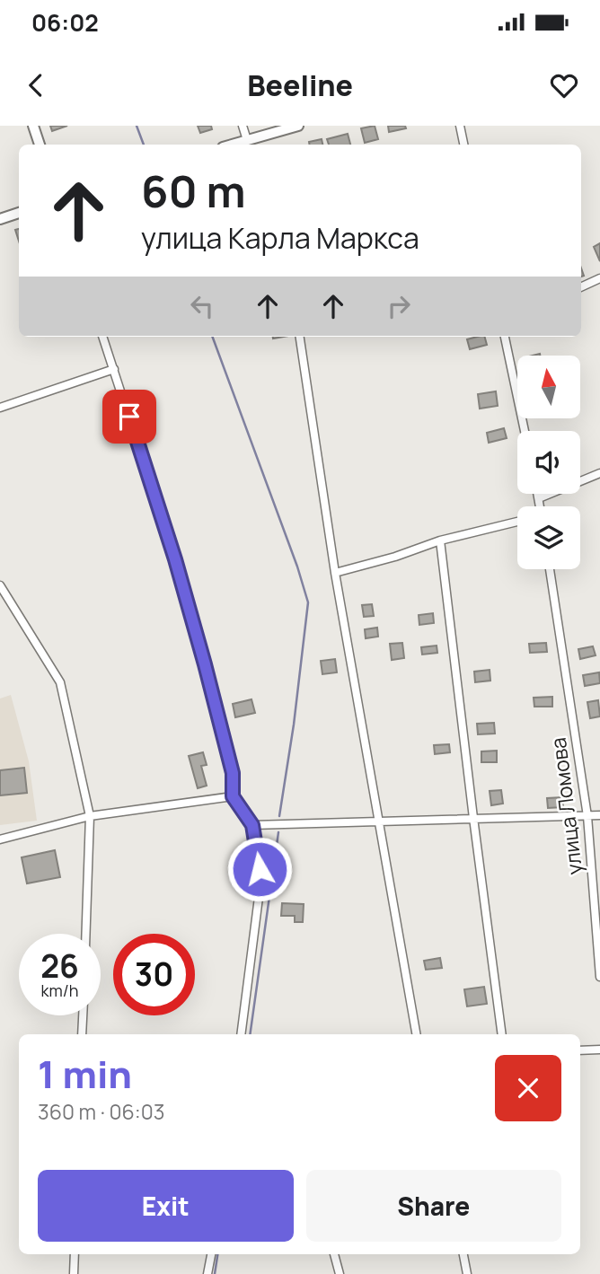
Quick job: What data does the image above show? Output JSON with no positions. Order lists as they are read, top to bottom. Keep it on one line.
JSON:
{"streets":{"street":["улица Ломова"]},"north":"top","page":{"status":"06:02","header":"Beeline","turn":["60 m","улица Карла Маркса"],"speed":"26 km/h","limit":"30","heading":["1 min","360 m · 06:03"],"buttons":["Exit","Share"]}}
